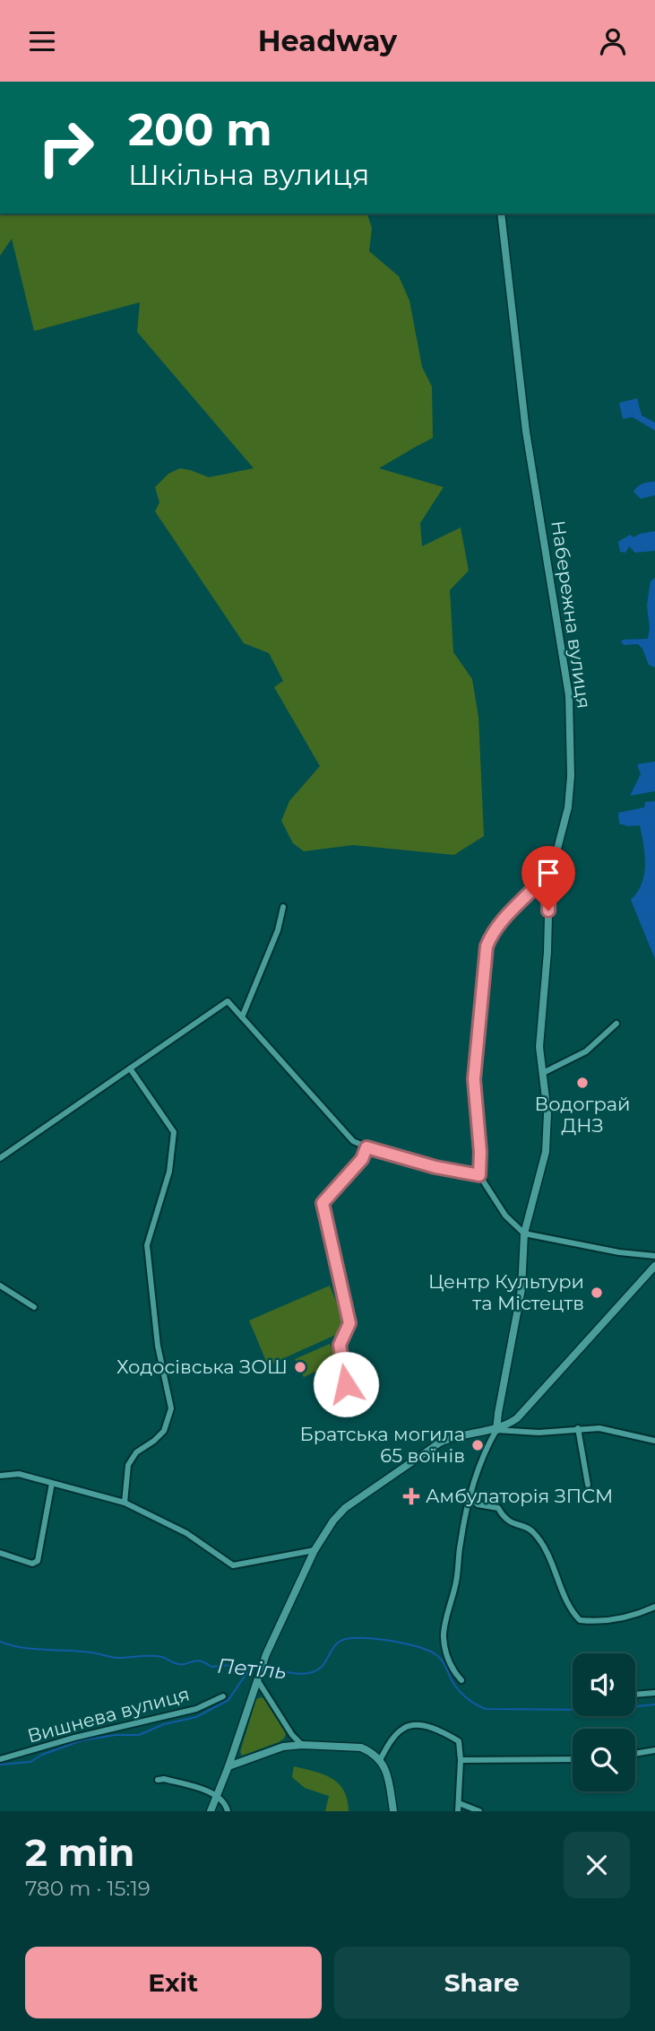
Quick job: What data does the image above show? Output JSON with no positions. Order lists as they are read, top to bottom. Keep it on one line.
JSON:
{"streets":{"street":["Набережна вулиця","Вишнева вулиця"]},"water":["Петіль"],"places":{"other":["Водограй ДНЗ","Центр Культури та Містецтв","Ходосівська ЗОШ","Братська могила 65 воїнів"],"health":["Амбулаторія ЗПСМ"]},"page":{"header":"Headway","turn":["200 m","Шкільна вулиця"],"heading":["2 min","780 m · 15:19"],"buttons":["Exit","Share"]}}
